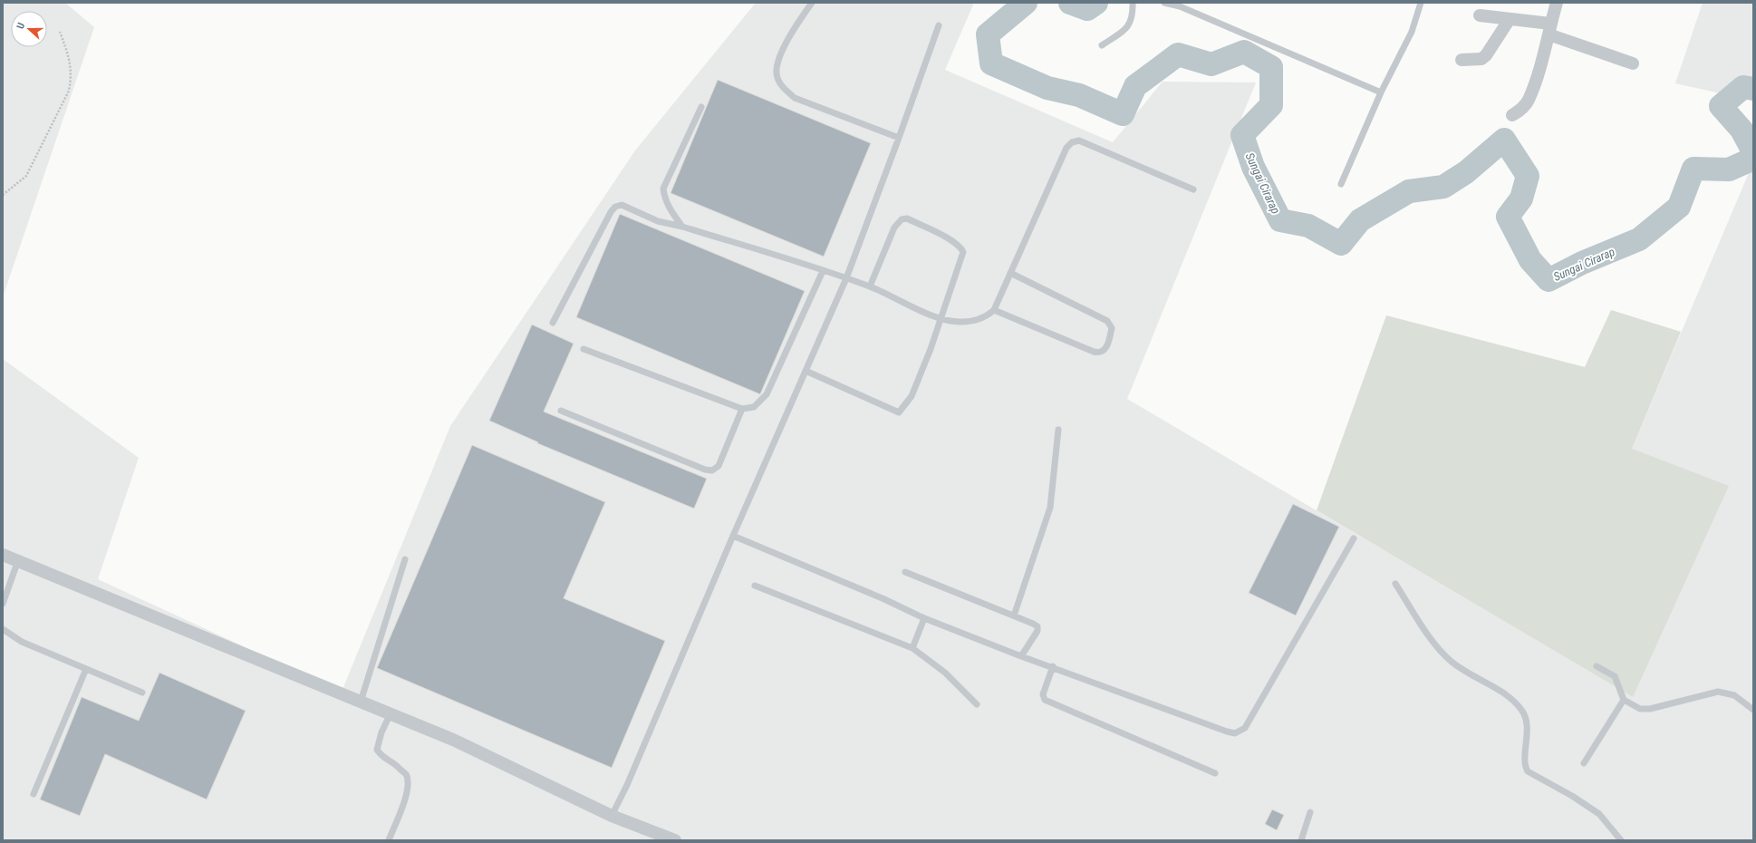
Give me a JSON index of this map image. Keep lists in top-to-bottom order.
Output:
{
  "water": ["Sungai Cirarap"],
  "north": "left"
}
